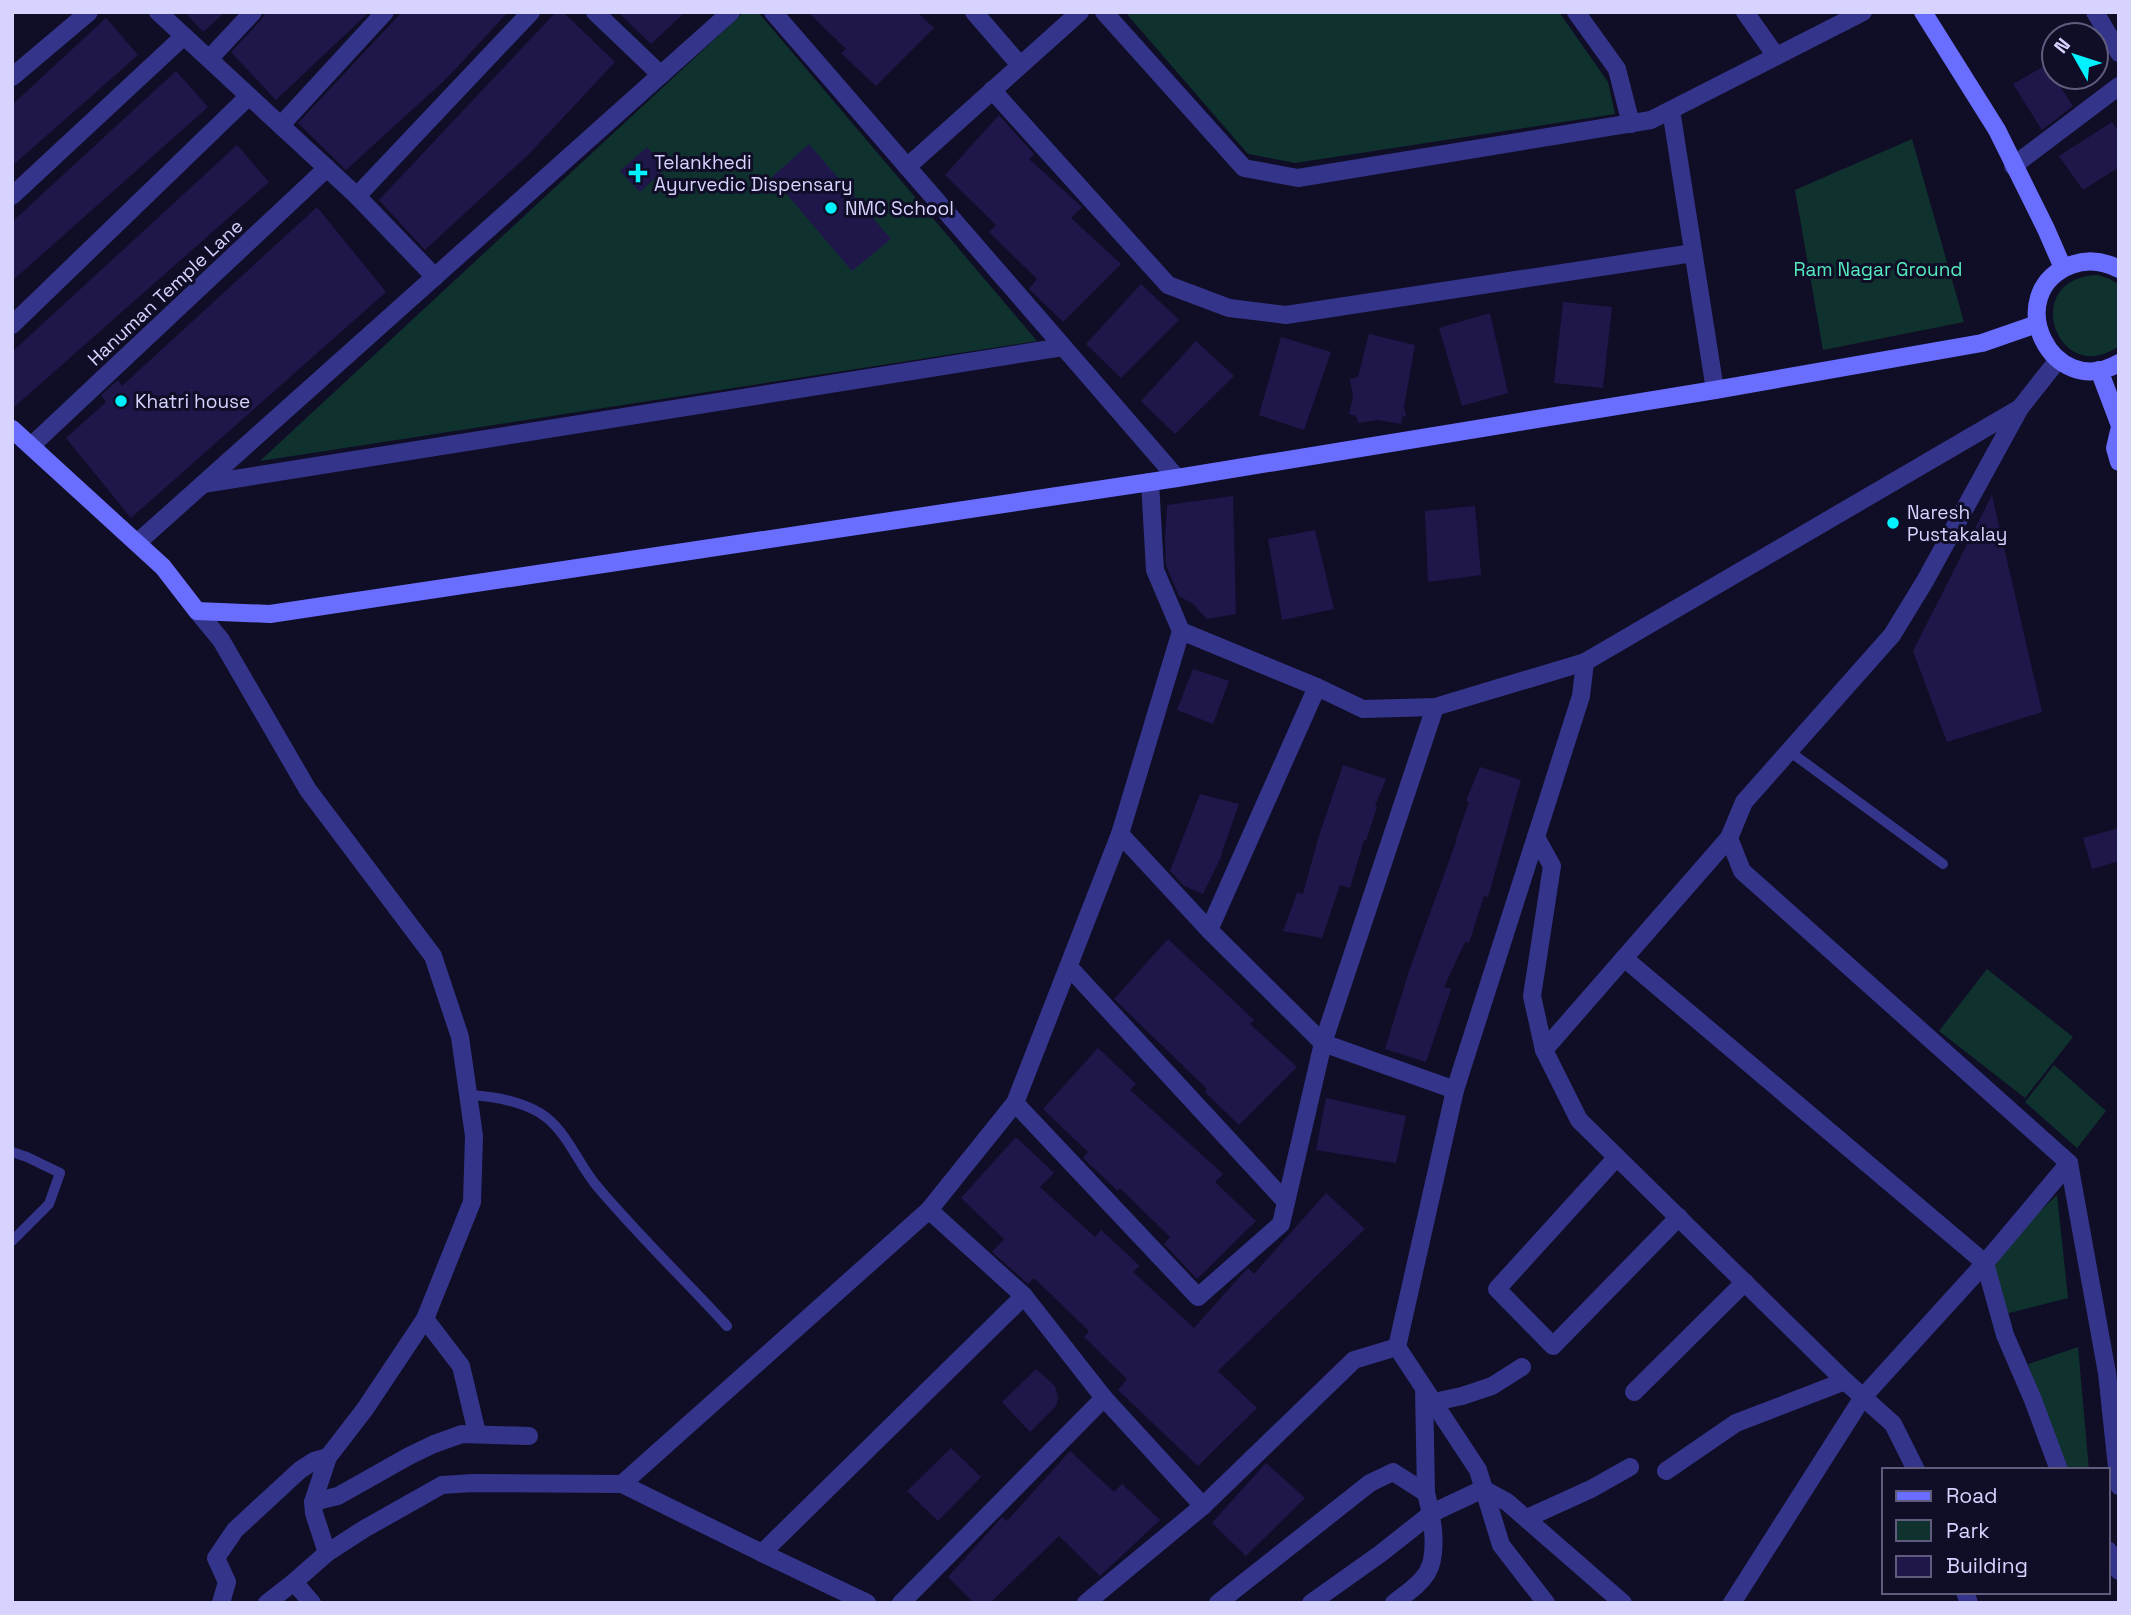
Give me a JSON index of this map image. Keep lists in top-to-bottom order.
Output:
{
  "streets": {
    "street": ["Hanuman Temple Lane"]
  },
  "parks": ["Ram Nagar Ground"],
  "places": {
    "health": ["Telankhedi Ayurvedic Dispensary"],
    "other": ["NMC School", "Khatri house", "Naresh Pustakalay"]
  },
  "legend": ["Road", "Park", "Building"],
  "north": "top left"
}
